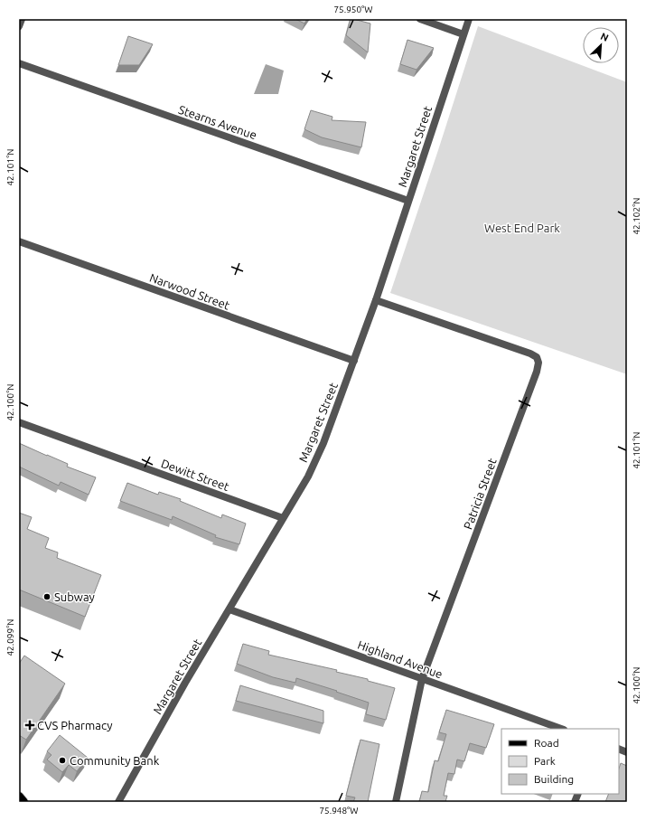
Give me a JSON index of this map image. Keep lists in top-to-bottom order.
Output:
{
  "streets": {
    "street": [
      "Stearns Avenue",
      "Margaret Street",
      "Narwood Street",
      "Dewitt Street",
      "Patricia Street",
      "Highland Avenue"
    ]
  },
  "crossings": [
    ["Stearns Avenue", "Margaret Street"],
    ["Margaret Street", "Narwood Street"],
    ["Margaret Street", "Dewitt Street"],
    ["Margaret Street", "Patricia Street"],
    ["Margaret Street", "Highland Avenue"],
    ["Patricia Street", "Highland Avenue"]
  ],
  "parks": ["West End Park"],
  "places": {
    "other": ["Subway", "Community Bank"],
    "health": ["CVS Pharmacy"]
  },
  "legend": ["Road", "Park", "Building"],
  "north": "top right",
  "coordinates": [
    "75.950°W",
    "42.101°N",
    "42.102°N",
    "42.100°N",
    "42.099°N",
    "75.948°W"
  ]
}
